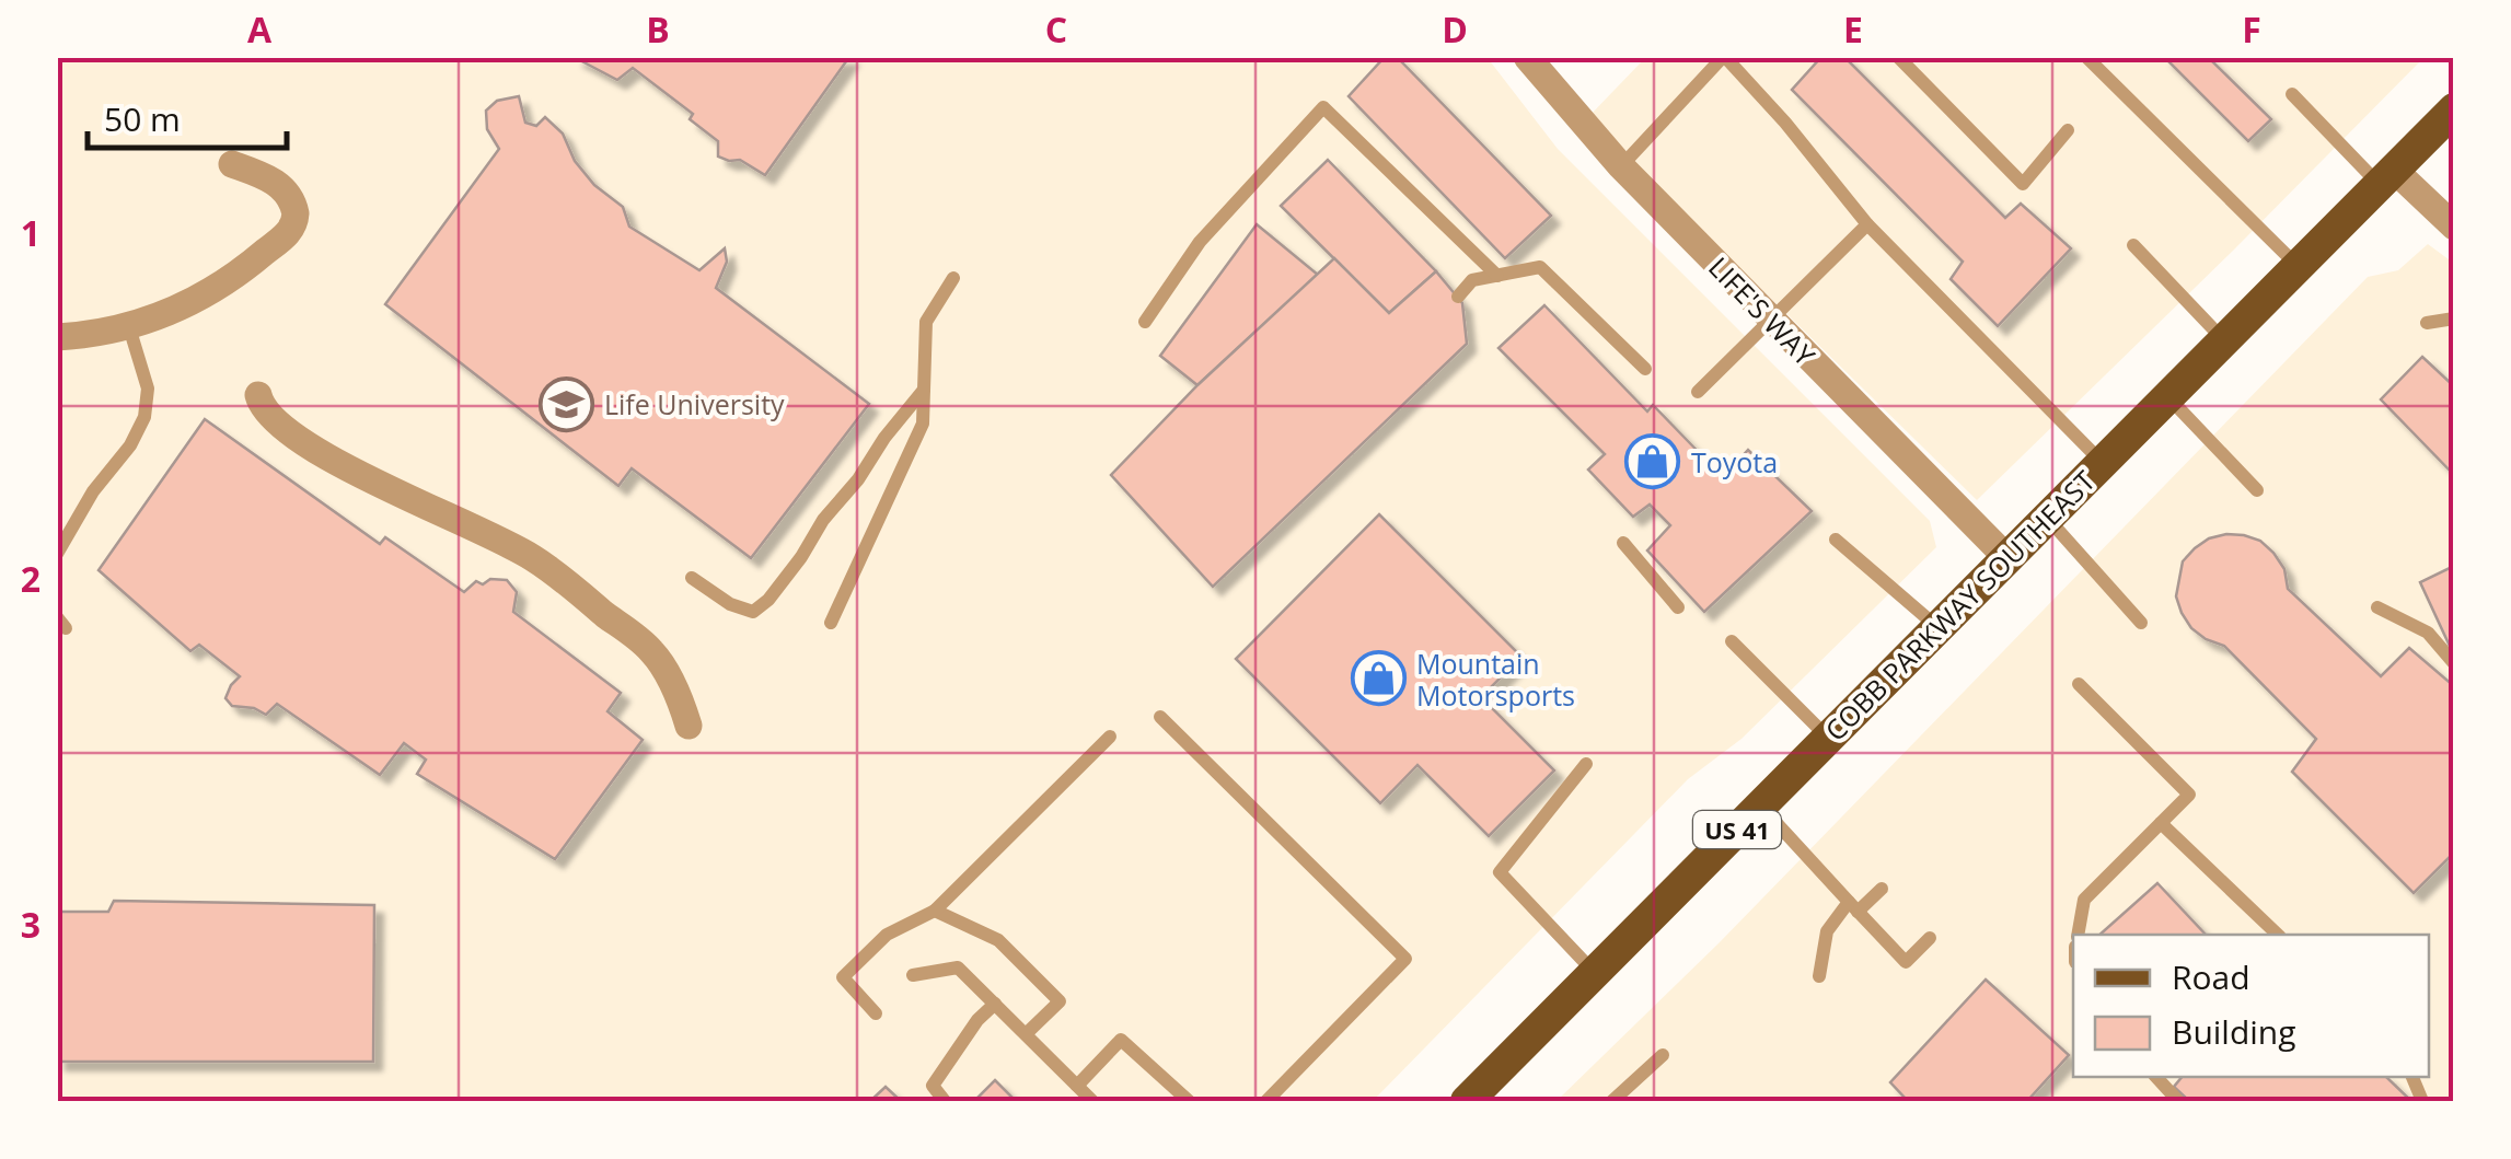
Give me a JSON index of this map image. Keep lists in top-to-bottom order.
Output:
{
  "streets": {
    "main road": ["COBB PARKWAY SOUTHEAST", "US 41"],
    "street": ["LIFE'S WAY"]
  },
  "crossings": [
    ["LIFE'S WAY", "COBB PARKWAY SOUTHEAST"]
  ],
  "places": {
    "school or university": ["Life University"],
    "shop": ["Toyota", "Mountain Motorsports"]
  },
  "legend": ["Road", "Building"],
  "scale_bar": "50 m",
  "grid": {
    "columns": [
      "A",
      "B",
      "C",
      "D",
      "E",
      "F"
    ],
    "rows": ["1", "2", "3"]
  }
}
